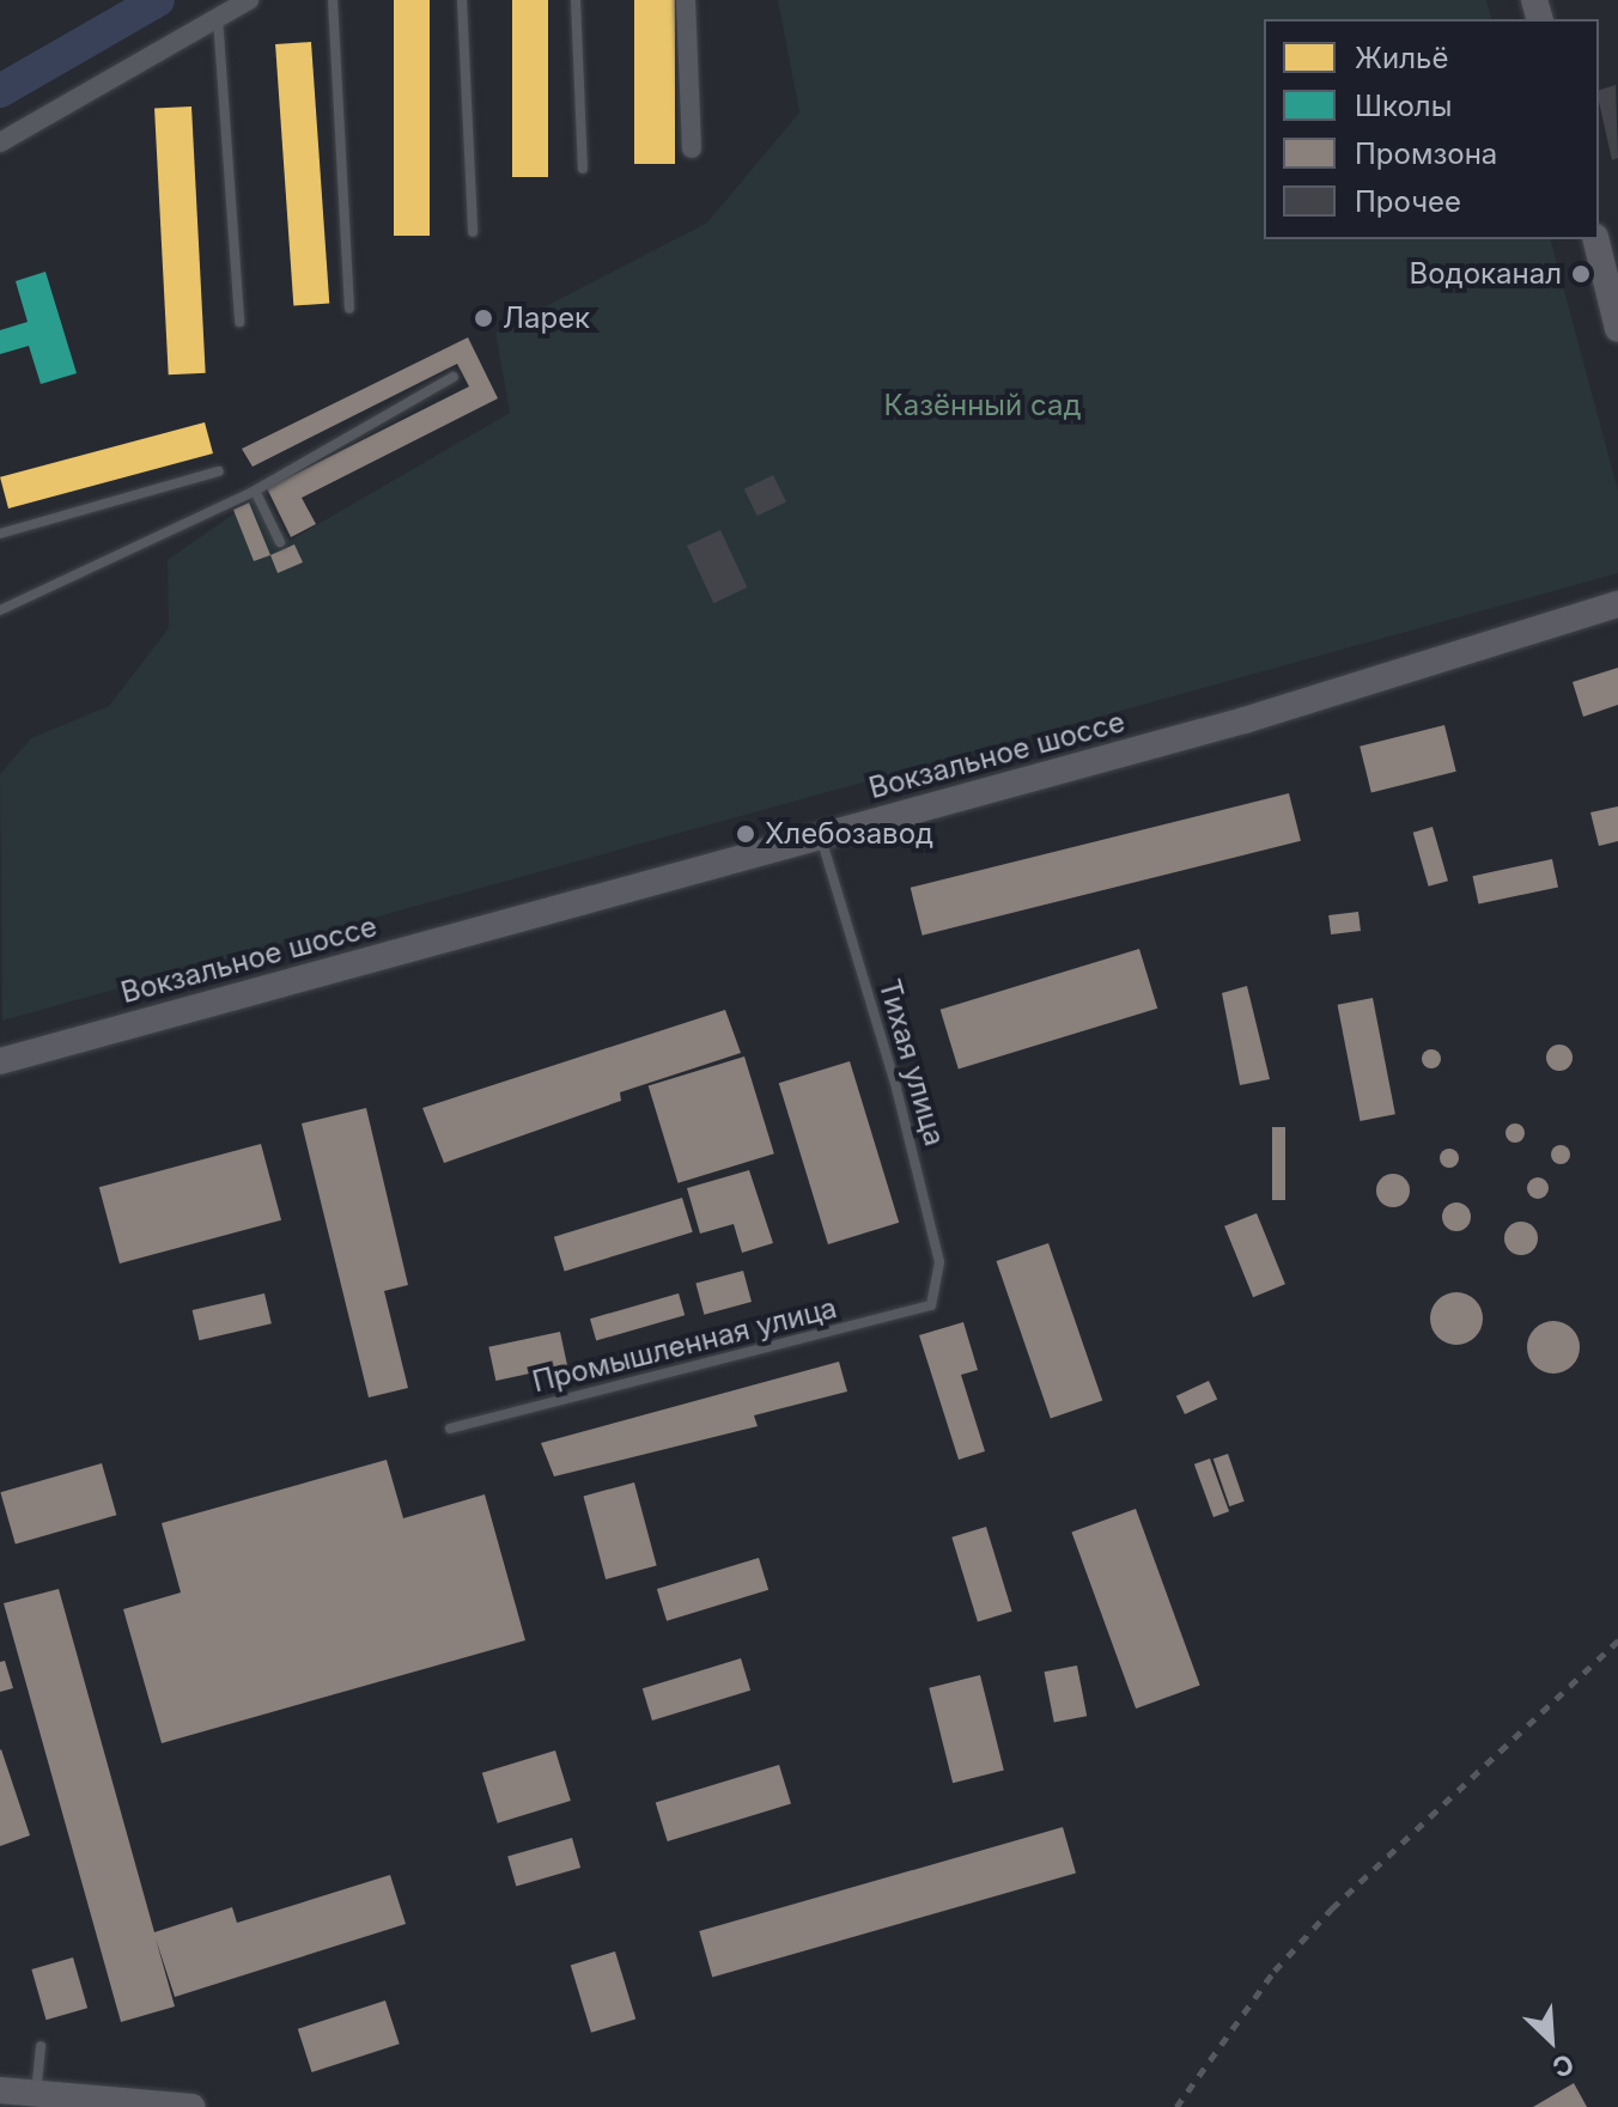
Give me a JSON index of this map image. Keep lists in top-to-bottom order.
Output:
{
  "streets": {
    "main road": ["Вокзальное шоссе"],
    "lane": ["Тихая улица", "Промышленная улица"]
  },
  "crossings": [
    ["Вокзальное шоссе", "Тихая улица"],
    ["Тихая улица", "Промышленная улица"]
  ],
  "parks": ["Казённый сад"],
  "places": ["Водоканал", "Ларек", "Хлебозавод"],
  "legend": [
    "Жильё",
    "Школы",
    "Промзона",
    "Прочее"
  ],
  "north": "bottom right"
}
